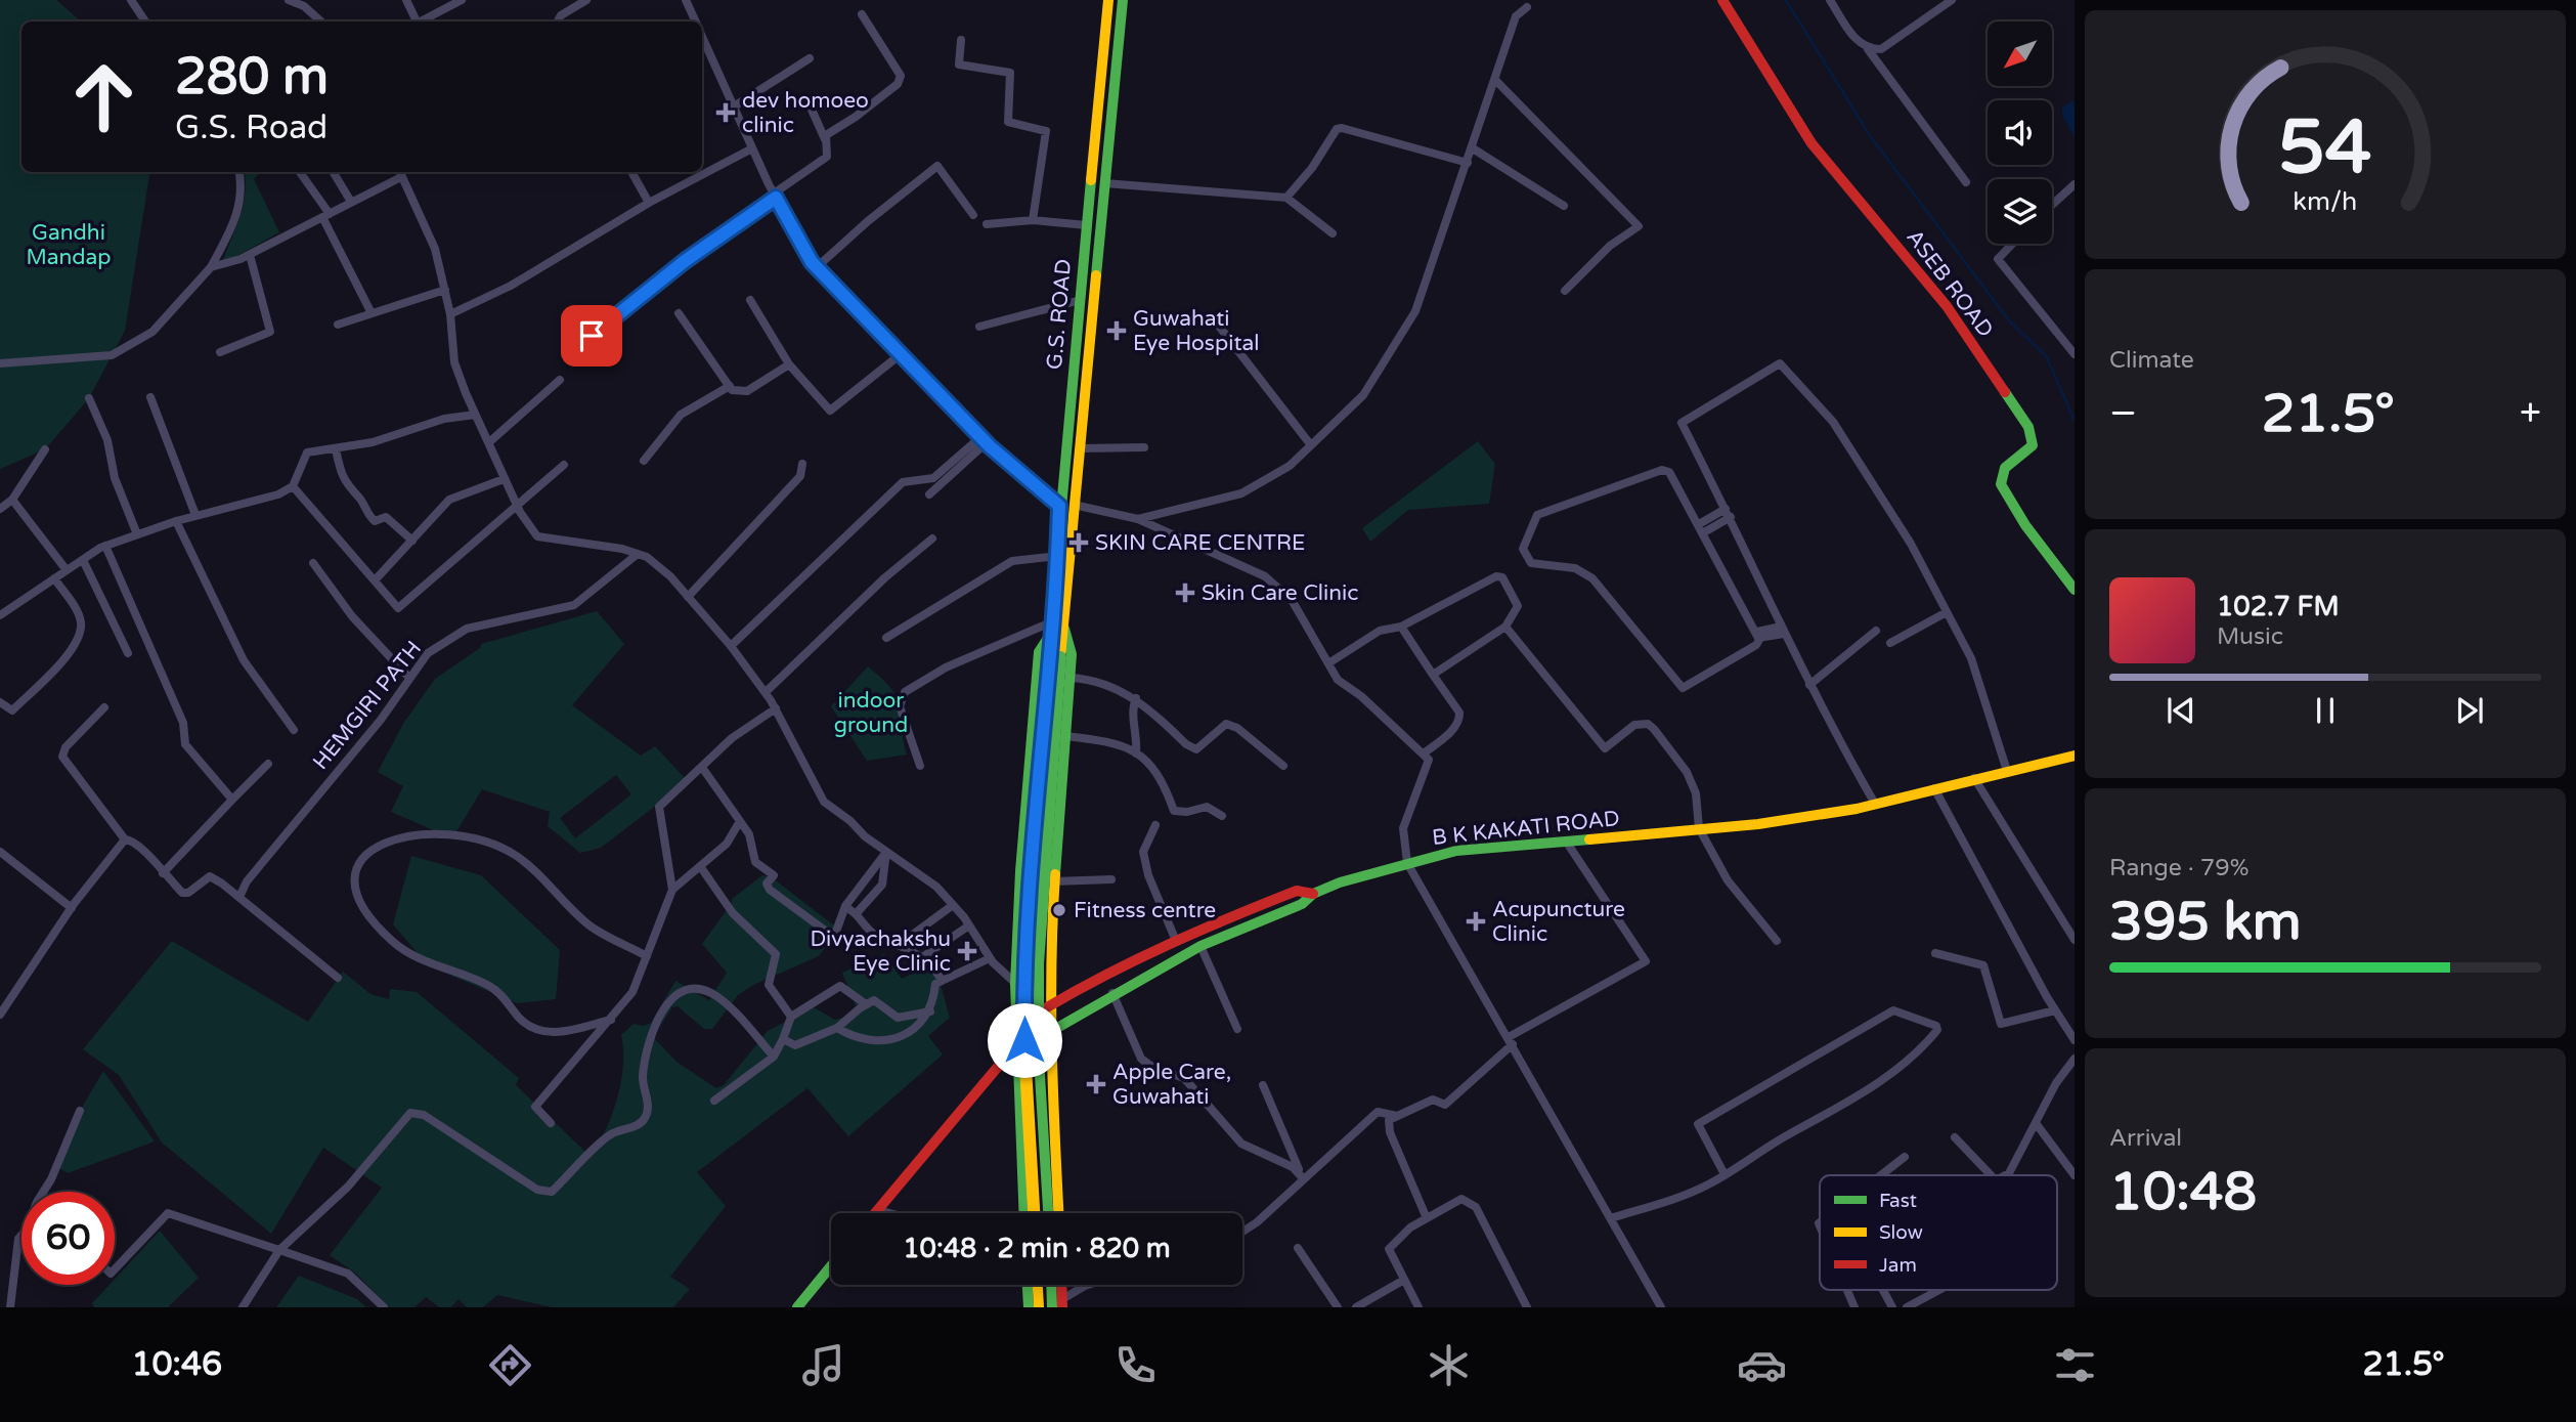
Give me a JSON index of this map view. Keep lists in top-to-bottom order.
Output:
{
  "streets": {
    "main road": ["ASEB ROAD", "G.S. ROAD", "B K KAKATI ROAD"],
    "street": ["HEMGIRI PATH"]
  },
  "parks": ["Gandhi Mandap", "indoor ground"],
  "places": {
    "health": [
      "dev homoeo clinic",
      "Guwahati Eye Hospital",
      "SKIN CARE CENTRE",
      "Skin Care Clinic",
      "Acupuncture Clinic",
      "Divyachakshu Eye Clinic",
      "Apple Care, Guwahati"
    ],
    "other": ["Fitness centre"]
  },
  "legend": ["Fast", "Slow", "Jam"],
  "north": "bottom left",
  "page": {
    "turn": ["280 m", "G.S. Road"],
    "tile": [
      "Climate",
      ["Range · 79%", "395 km"],
      ["Arrival", "10:48"]
    ],
    "heat": ["−", "21.5°", "+"],
    "song": ["102.7 FM", "Music"],
    "limit": "60",
    "trip": "10:48 · 2 min · 820 m",
    "tabs": ["10:46", "21.5°"],
    "gauge": ["54", "km/h"]
  }
}
